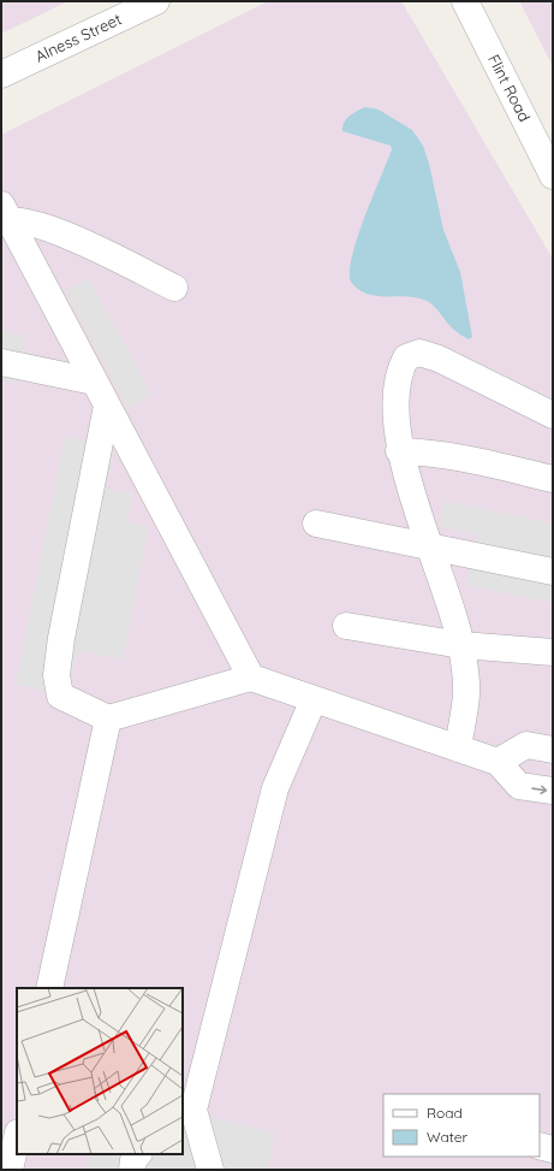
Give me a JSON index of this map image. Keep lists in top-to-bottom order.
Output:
{
  "streets": {
    "street": ["Alness Street", "Flint Road"]
  },
  "legend": ["Road", "Water"]
}
